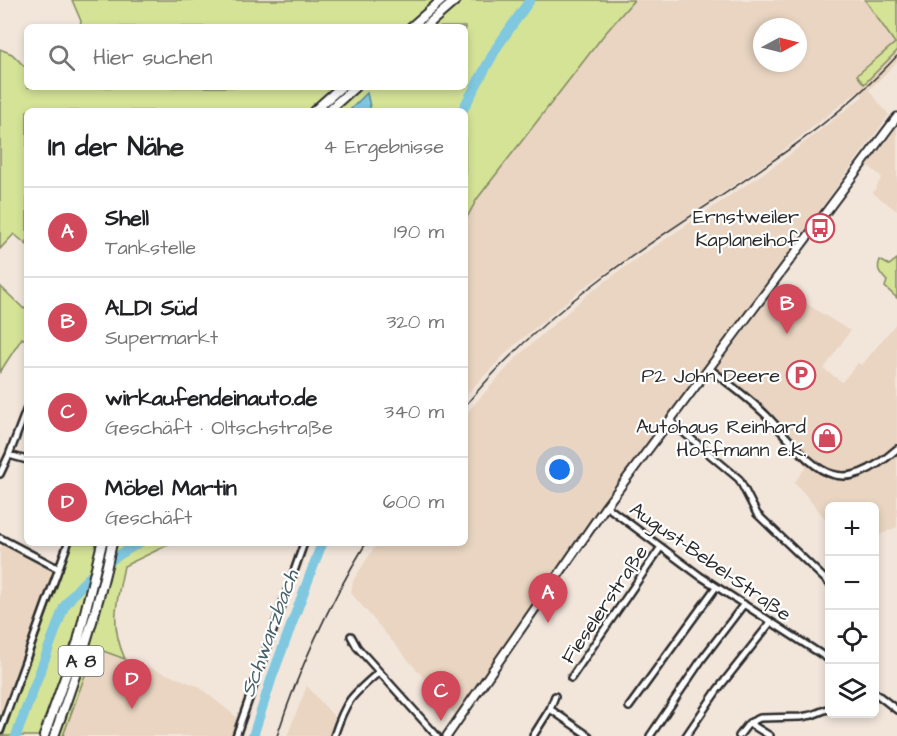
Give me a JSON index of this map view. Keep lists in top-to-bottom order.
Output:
{
  "streets": {
    "highway": ["A 8"],
    "street": ["August-Bebel-Straße", "Fieselerstraße"]
  },
  "crossings": [
    ["August-Bebel-Straße", "Fieselerstraße"]
  ],
  "water": ["Schwarzbach"],
  "places": {
    "bus stop": ["Ernstweiler Kaplaneihof"],
    "parking": ["P2 John Deere"],
    "shop": ["Autohaus Reinhard Hoffmann e.K."]
  },
  "north": "right",
  "page": {
    "search": "Hier suchen",
    "heading": ["In der Nähe", "4 Ergebnisse"],
    "list": [
      {
        "mark": "A",
        "name": "Shell",
        "note": "Tankstelle",
        "value": "190 m"
      },
      {
        "mark": "B",
        "name": "ALDI Süd",
        "note": "Supermarkt",
        "value": "320 m"
      },
      {
        "mark": "C",
        "name": "wirkaufendeinauto.de",
        "note": "Geschäft · Oltschstraße",
        "value": "340 m"
      },
      {
        "mark": "D",
        "name": "Möbel Martin",
        "note": "Geschäft",
        "value": "600 m"
      }
    ],
    "pins": [
      "B",
      "A",
      "D",
      "C"
    ],
    "map_buttons": ["+", "−"]
  }
}
